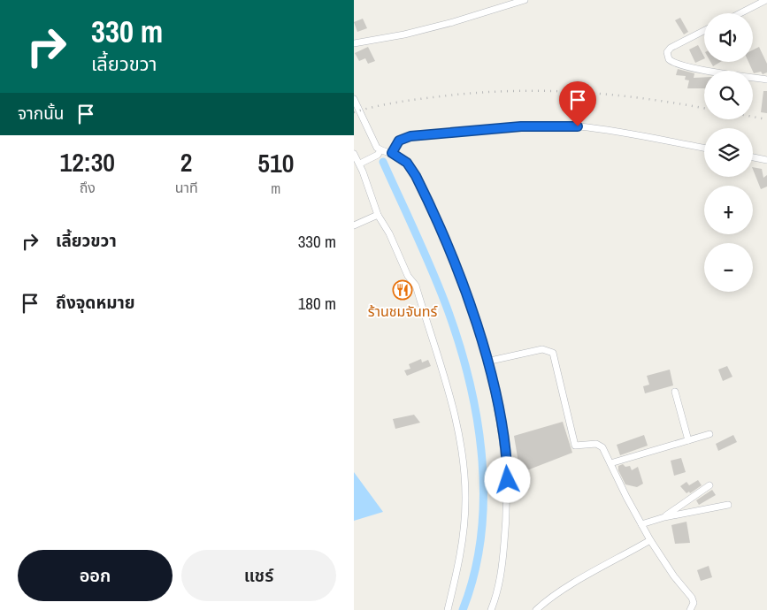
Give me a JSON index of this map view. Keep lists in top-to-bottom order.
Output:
{
  "places": {
    "restaurant": ["ร้านชมจันทร์"]
  },
  "page": {
    "turn": ["330 m", "เลี้ยวขวา"],
    "map_buttons": ["+", "−"],
    "then": "จากนั้น",
    "eta": [
      "12:30",
      "ถึง",
      "2",
      "นาที",
      "510",
      "m"
    ],
    "list": [
      {
        "name": "เลี้ยวขวา",
        "value": "330 m"
      },
      {
        "name": "ถึงจุดหมาย",
        "value": "180 m"
      }
    ],
    "buttons": ["ออก", "แชร์"]
  }
}
